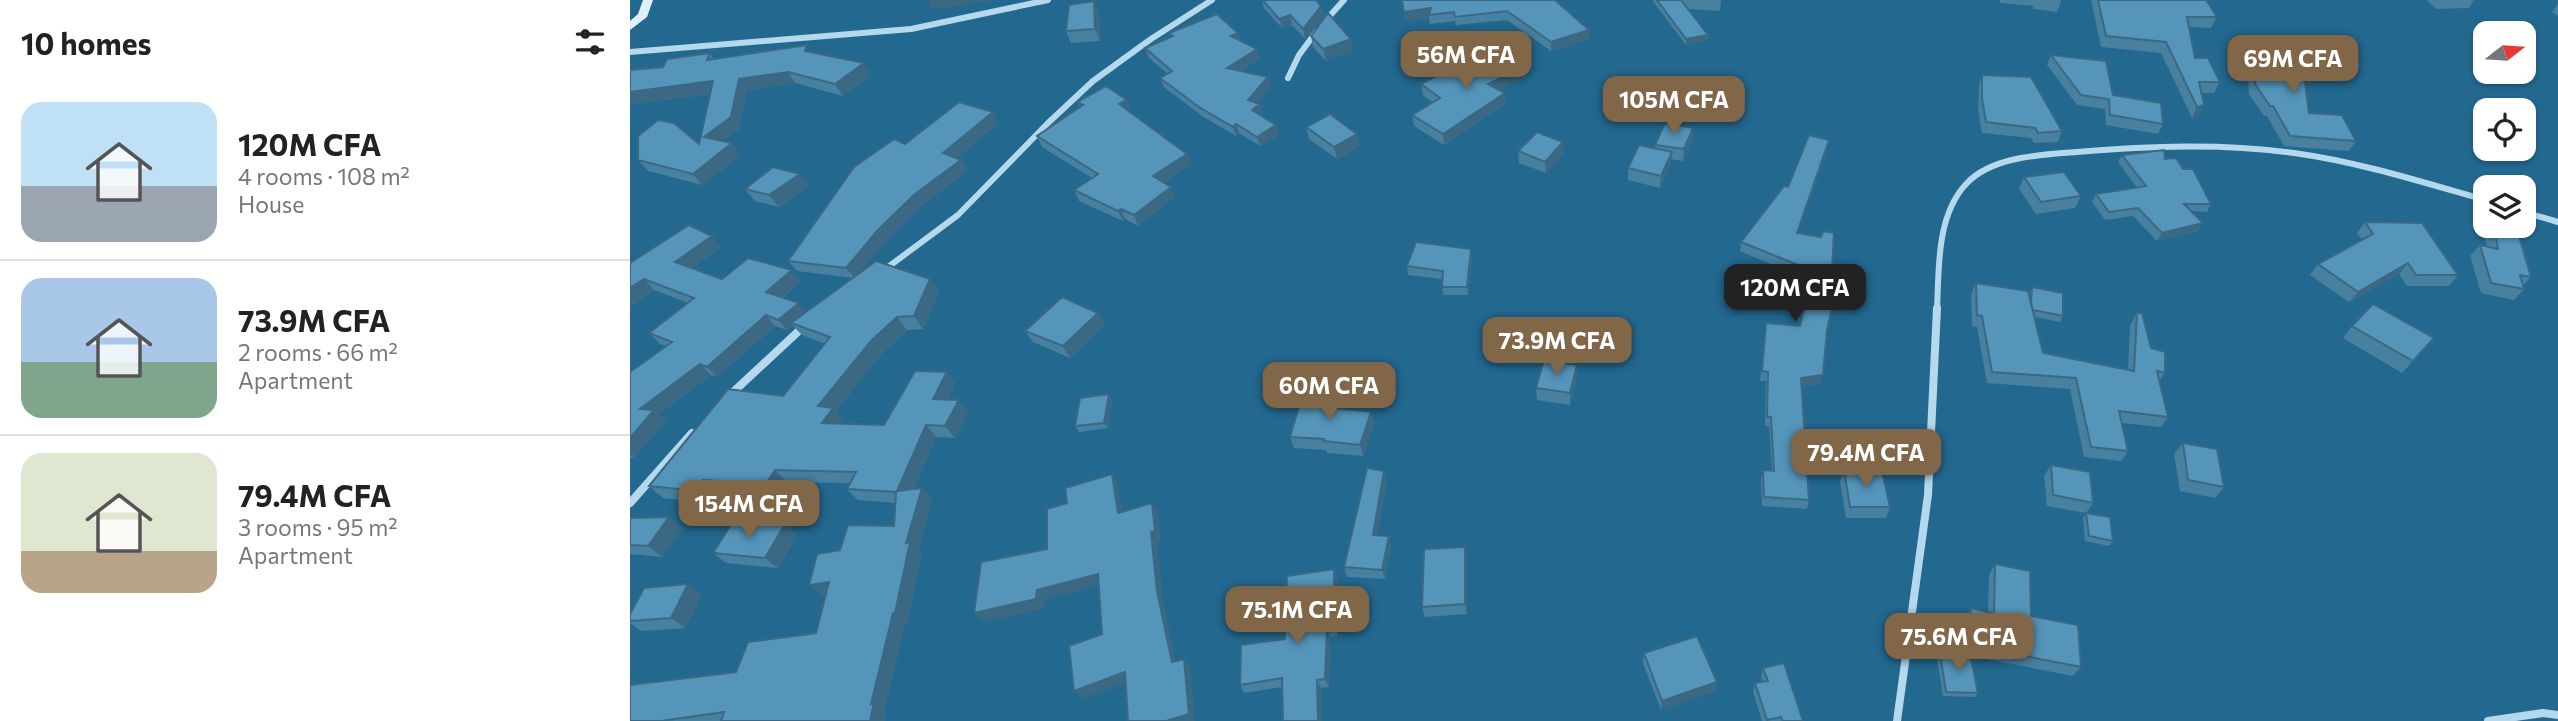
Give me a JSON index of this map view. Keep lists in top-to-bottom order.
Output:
{
  "north": "right",
  "page": {
    "heading": "10 homes",
    "price": [
      "56M CFA",
      "69M CFA",
      "105M CFA",
      "120M CFA",
      "73.9M CFA",
      "60M CFA",
      "79.4M CFA",
      "154M CFA",
      "75.1M CFA",
      "75.6M CFA"
    ],
    "list": [
      {
        "name": "120M CFA",
        "note": "4 rooms · 108 m² · House"
      },
      {
        "name": "73.9M CFA",
        "note": "2 rooms · 66 m² · Apartment"
      },
      {
        "name": "79.4M CFA",
        "note": "3 rooms · 95 m² · Apartment"
      }
    ]
  }
}
